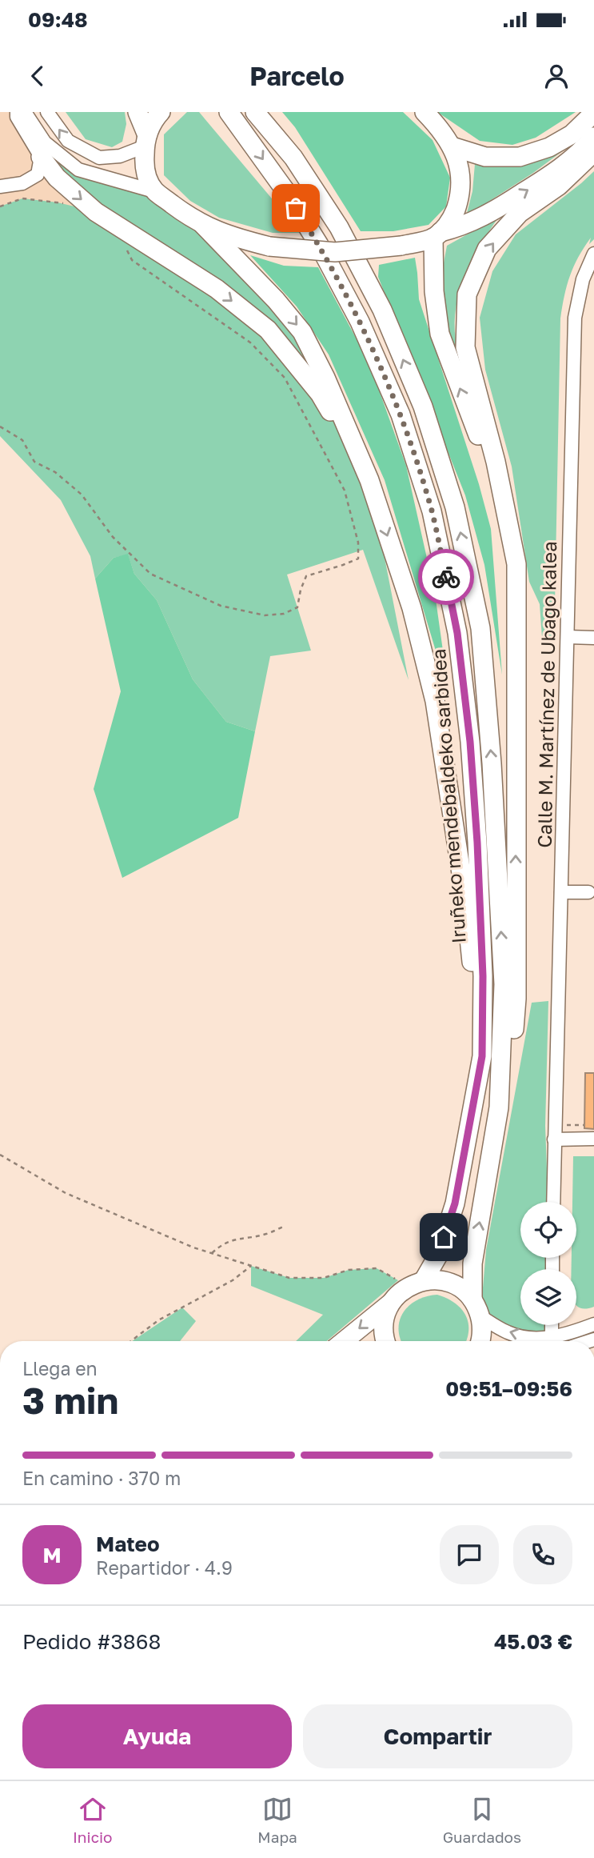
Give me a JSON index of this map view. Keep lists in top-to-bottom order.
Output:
{
  "streets": {
    "highway": ["Iruñeko mendebaldeko sarbidea"],
    "street": ["Calle M. Martínez de Ubago kalea"]
  },
  "page": {
    "status": "09:48",
    "header": "Parcelo",
    "heading": ["3 min", "Llega en", "09:51–09:56"],
    "panel": [
      "Mateo",
      "Repartidor · 4.9",
      "Pedido #3868",
      "45.03 €"
    ],
    "bar": "En camino · 370 m",
    "round": "M",
    "buttons": ["Ayuda", "Compartir"],
    "tabs": ["Inicio", "Mapa", "Guardados"]
  }
}
